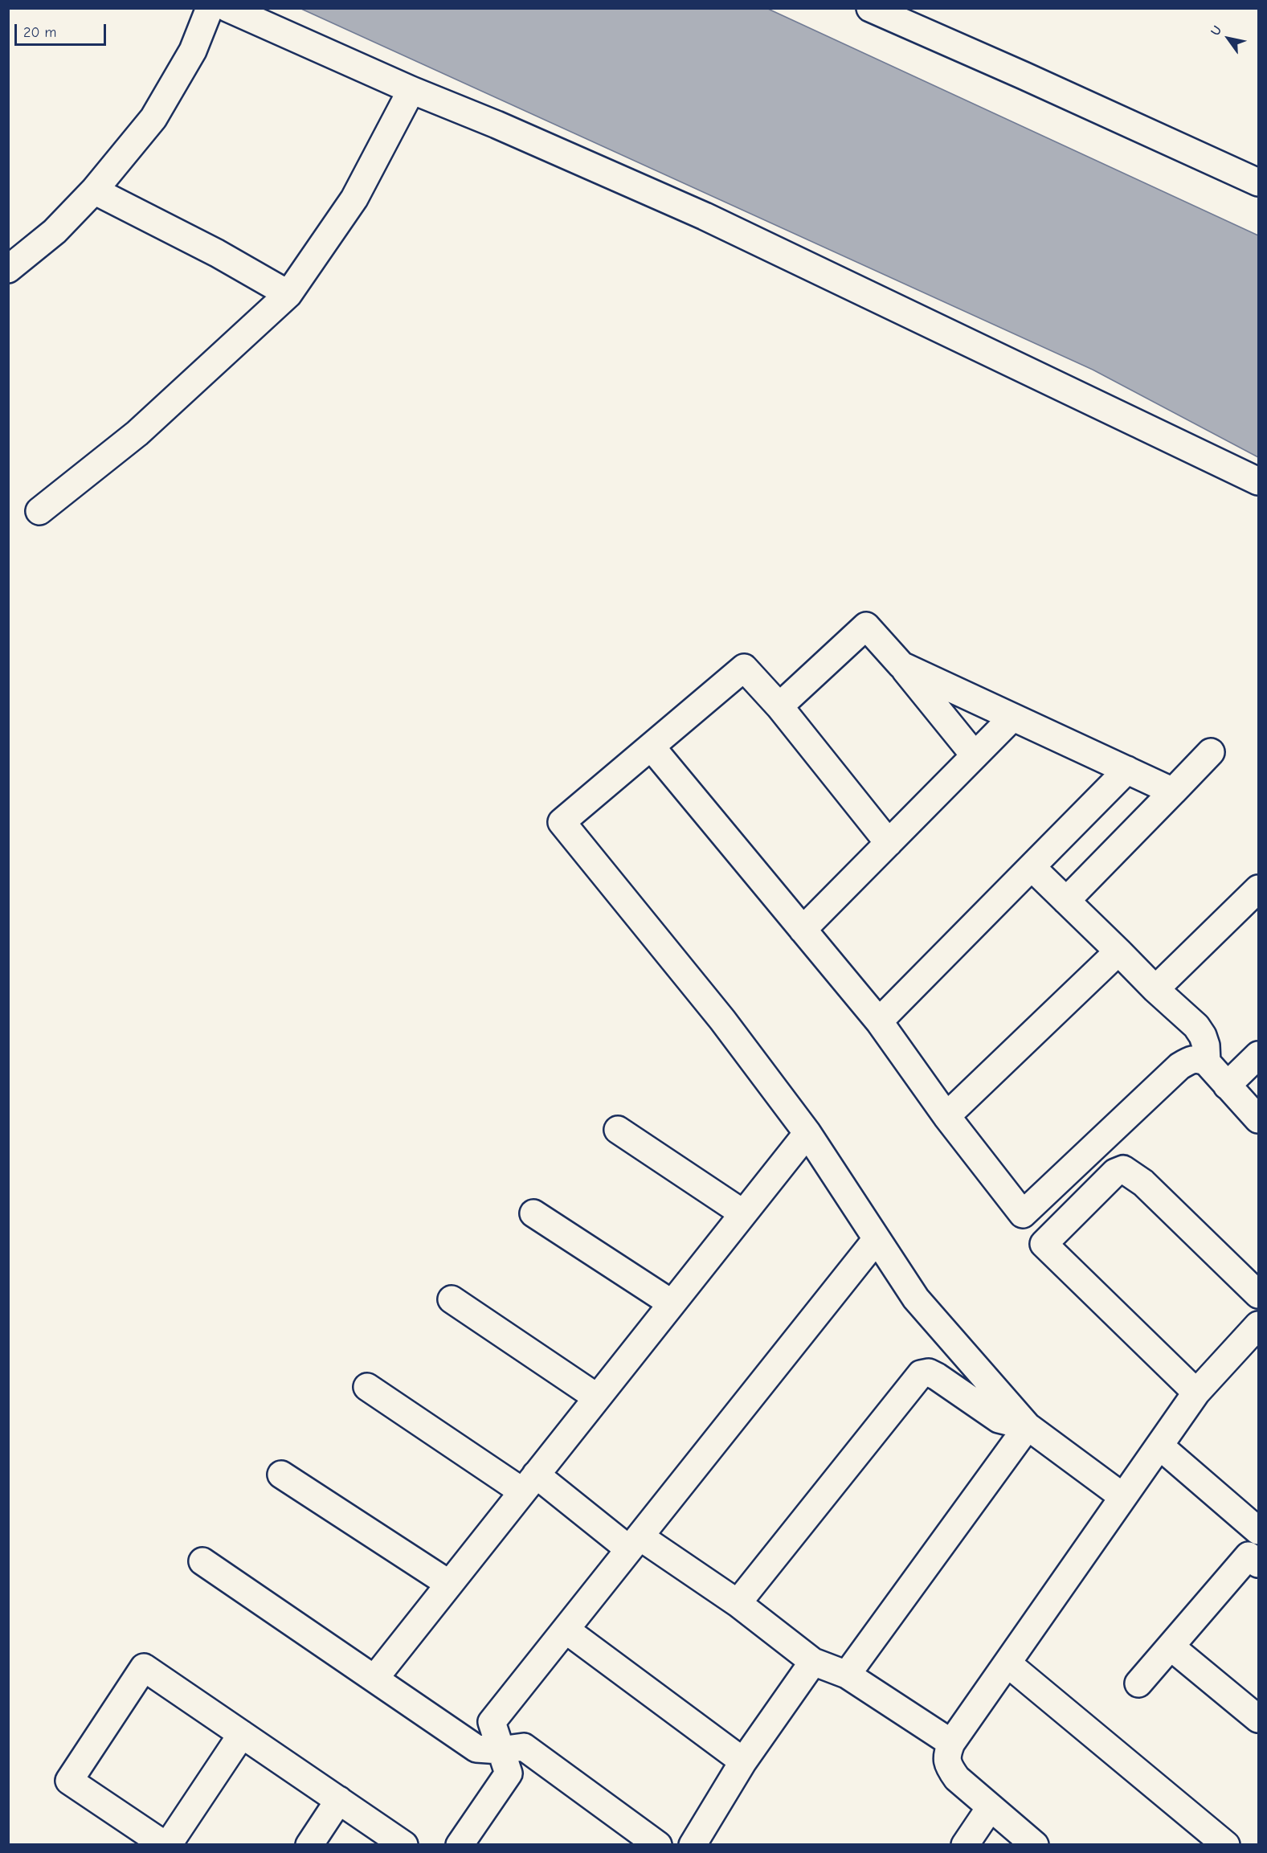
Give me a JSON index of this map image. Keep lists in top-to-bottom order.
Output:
{
  "scale_bar": "20 m",
  "north": "top left"
}
